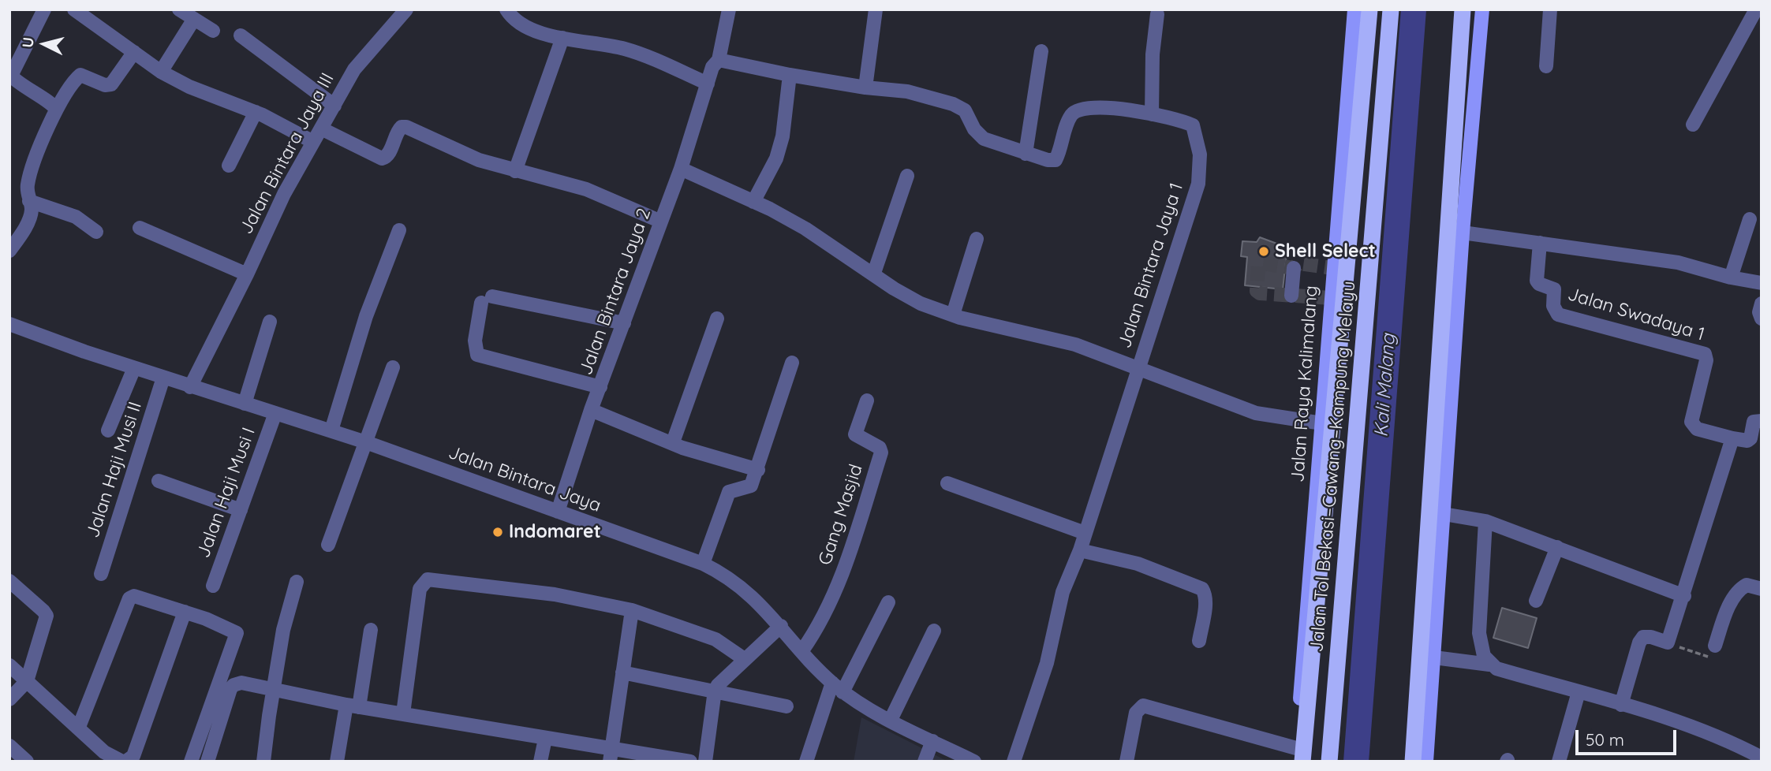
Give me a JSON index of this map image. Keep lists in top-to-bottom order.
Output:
{
  "streets": {
    "highway": ["Jalan Tol Bekasi–Cawang–Kampung Melayu"],
    "main road": ["Jalan Raya Kalimalang"],
    "street": [
      "Jalan Bintara Jaya III",
      "Jalan Bintara Jaya 1",
      "Jalan Bintara Jaya 2",
      "Jalan Swadaya 1",
      "Jalan Haji Musi II",
      "Jalan Bintara Jaya",
      "Jalan Haji Musi I",
      "Gang Masjid"
    ]
  },
  "crossings": [
    ["Jalan Bintara Jaya III", "Jalan Bintara Jaya"],
    ["Jalan Bintara Jaya 2", "Jalan Bintara Jaya"],
    ["Jalan Haji Musi II", "Jalan Bintara Jaya"],
    ["Jalan Bintara Jaya", "Jalan Haji Musi I"],
    ["Jalan Bintara Jaya", "Gang Masjid"]
  ],
  "water": ["Kali Malang"],
  "places": ["Shell Select", "Indomaret"],
  "scale_bar": "50 m",
  "north": "left"
}
